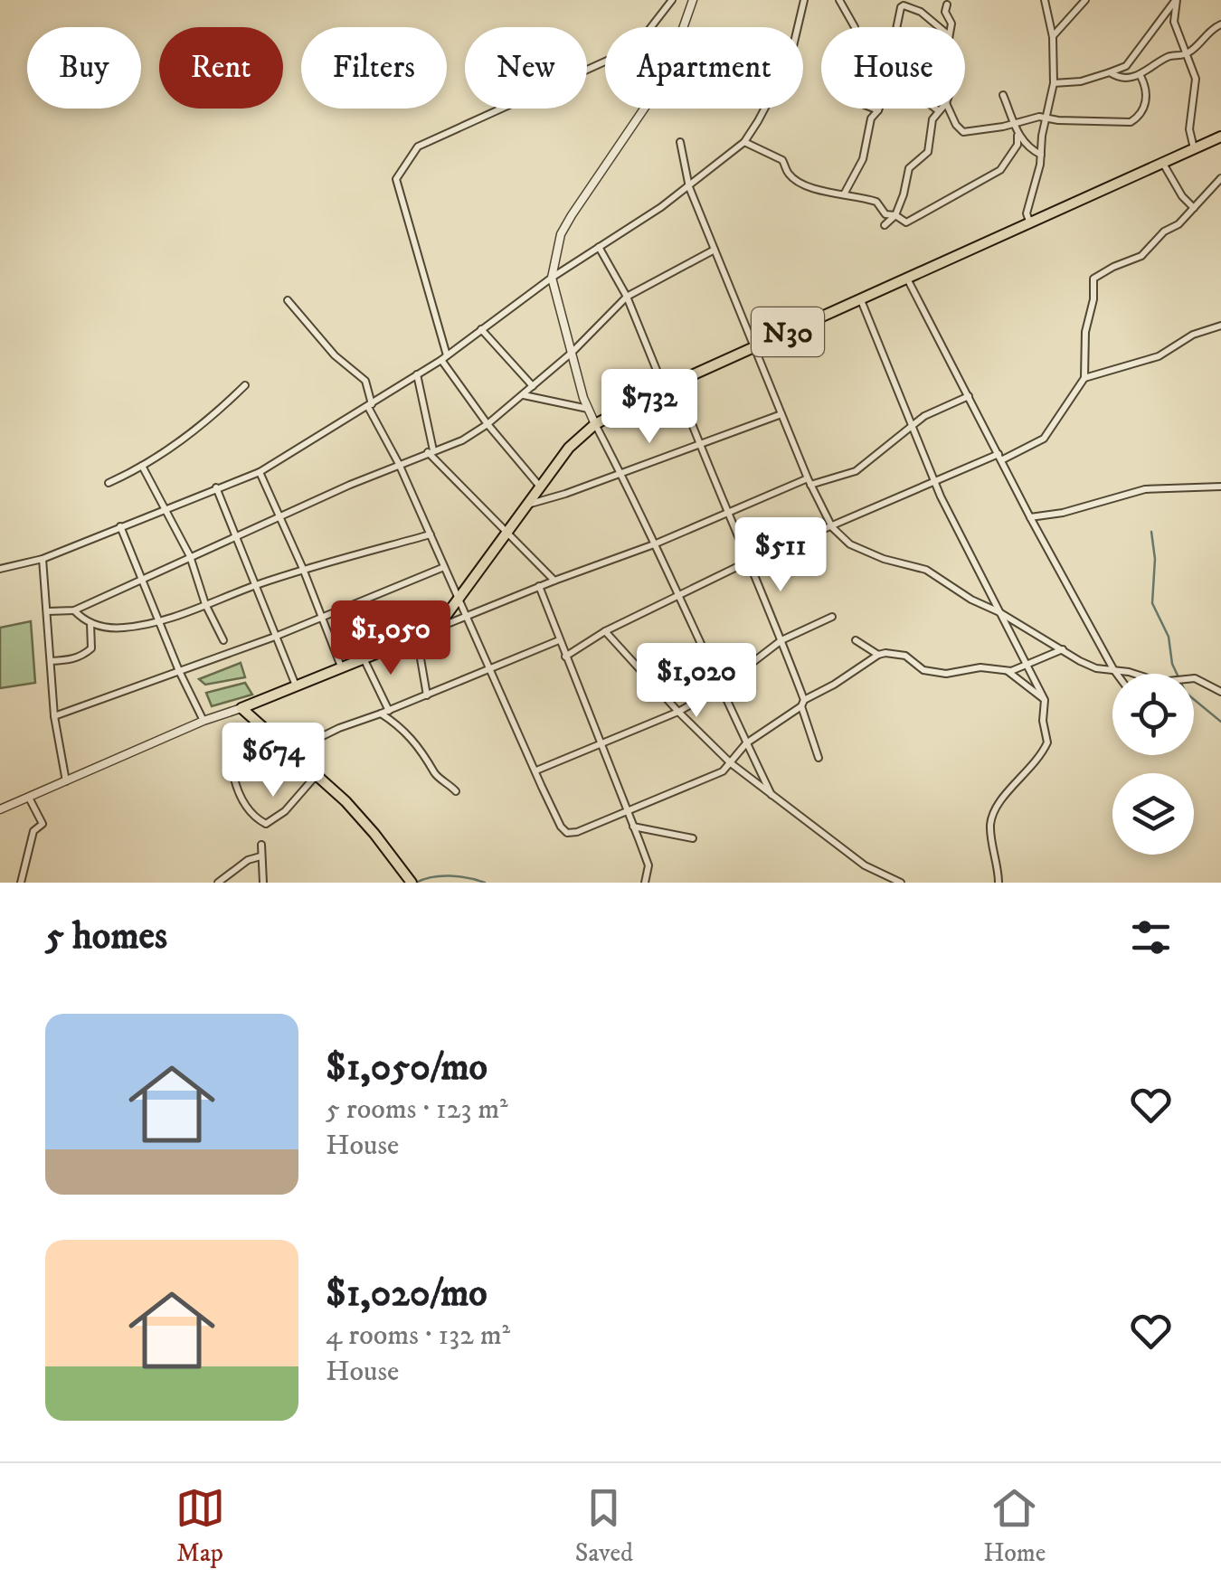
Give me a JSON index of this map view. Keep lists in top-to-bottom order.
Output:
{
  "streets": {
    "main road": ["N30"]
  },
  "page": {
    "chip": [
      "Buy",
      "Rent",
      "Filters",
      "New",
      "Apartment",
      "House"
    ],
    "price": [
      "$732",
      "$511",
      "$1,050",
      "$1,020",
      "$674"
    ],
    "heading": "5 homes",
    "list": [
      {
        "name": "$1,050/mo",
        "note": "5 rooms · 123 m² · House"
      },
      {
        "name": "$1,020/mo",
        "note": "4 rooms · 132 m² · House"
      }
    ],
    "tabs": ["Map", "Saved", "Home"]
  }
}
